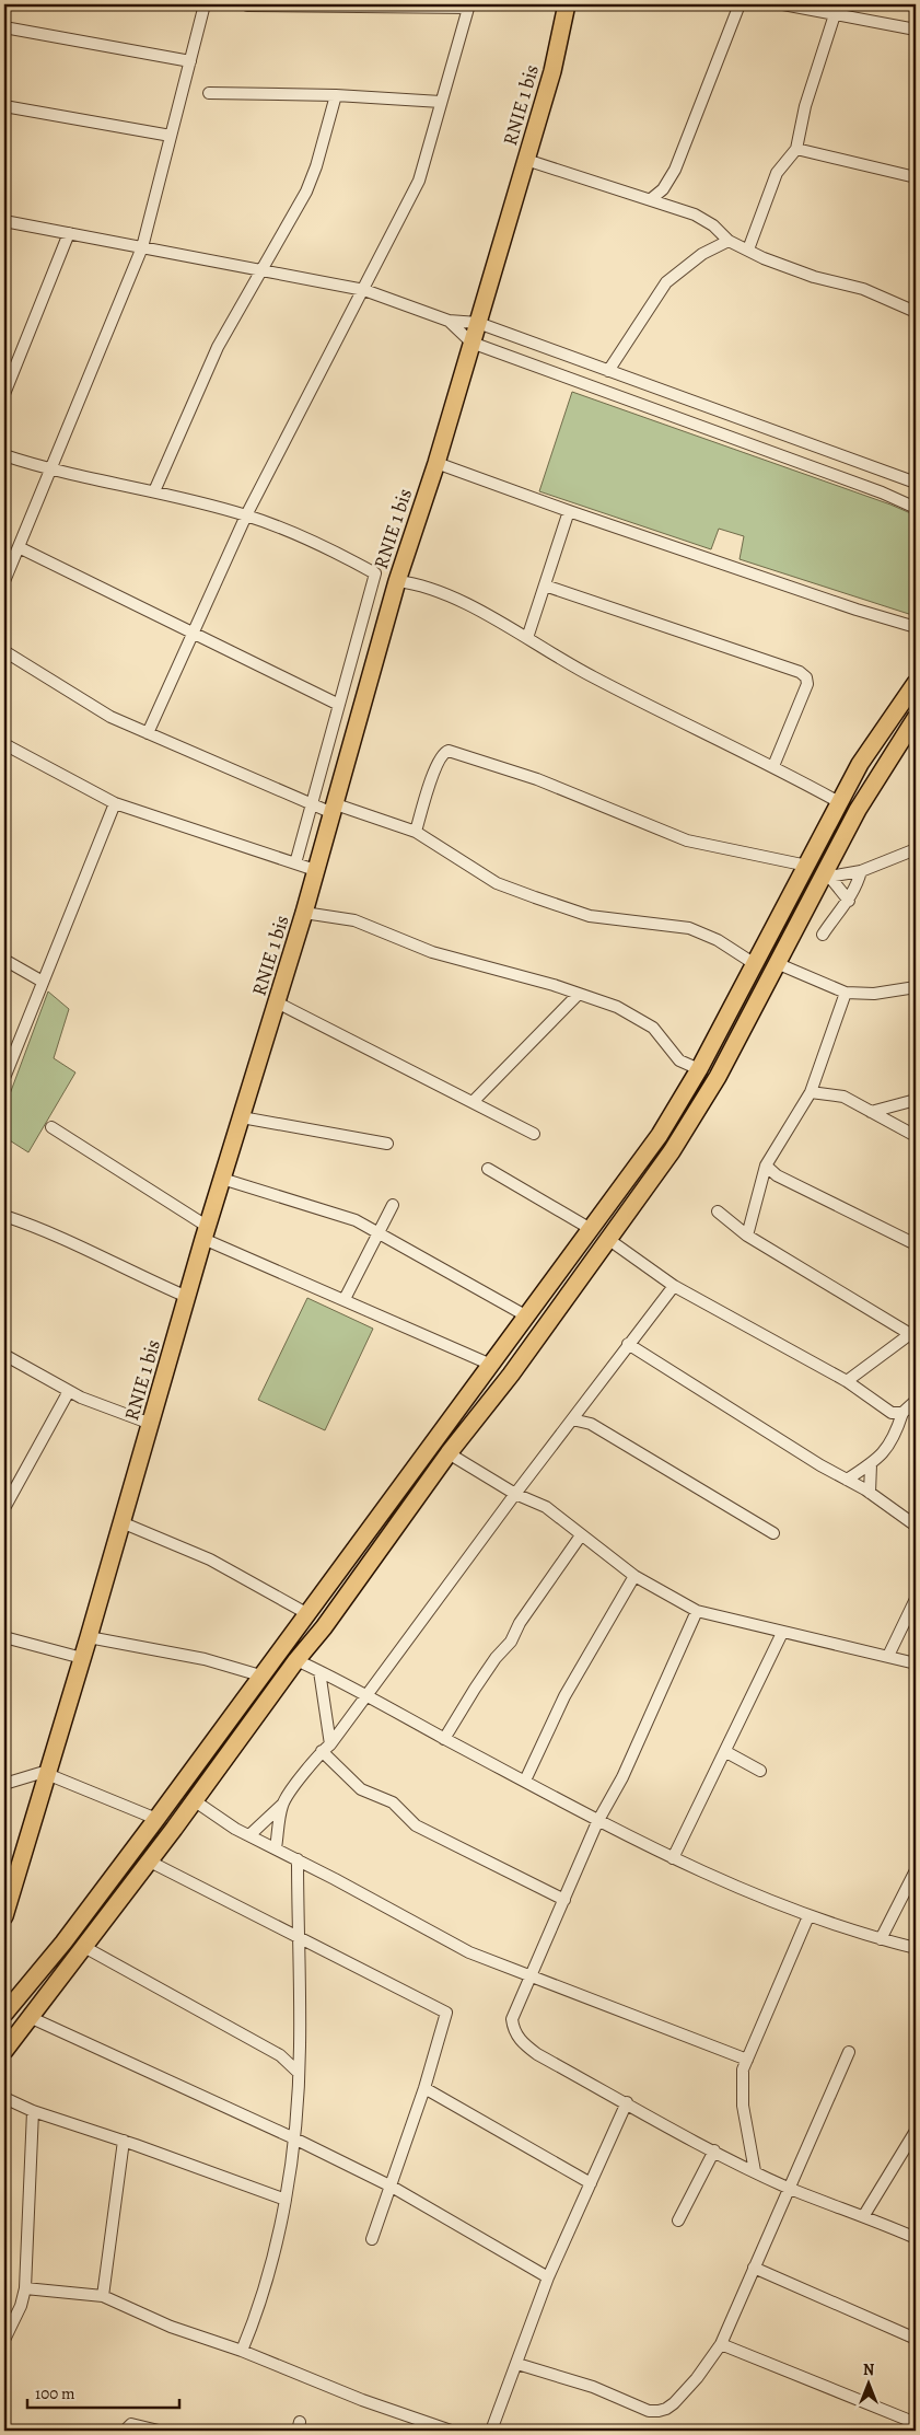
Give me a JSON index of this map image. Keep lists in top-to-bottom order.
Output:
{
  "streets": {
    "main road": ["RNIE 1 bis"]
  },
  "scale_bar": "100 m",
  "north": "top"
}
